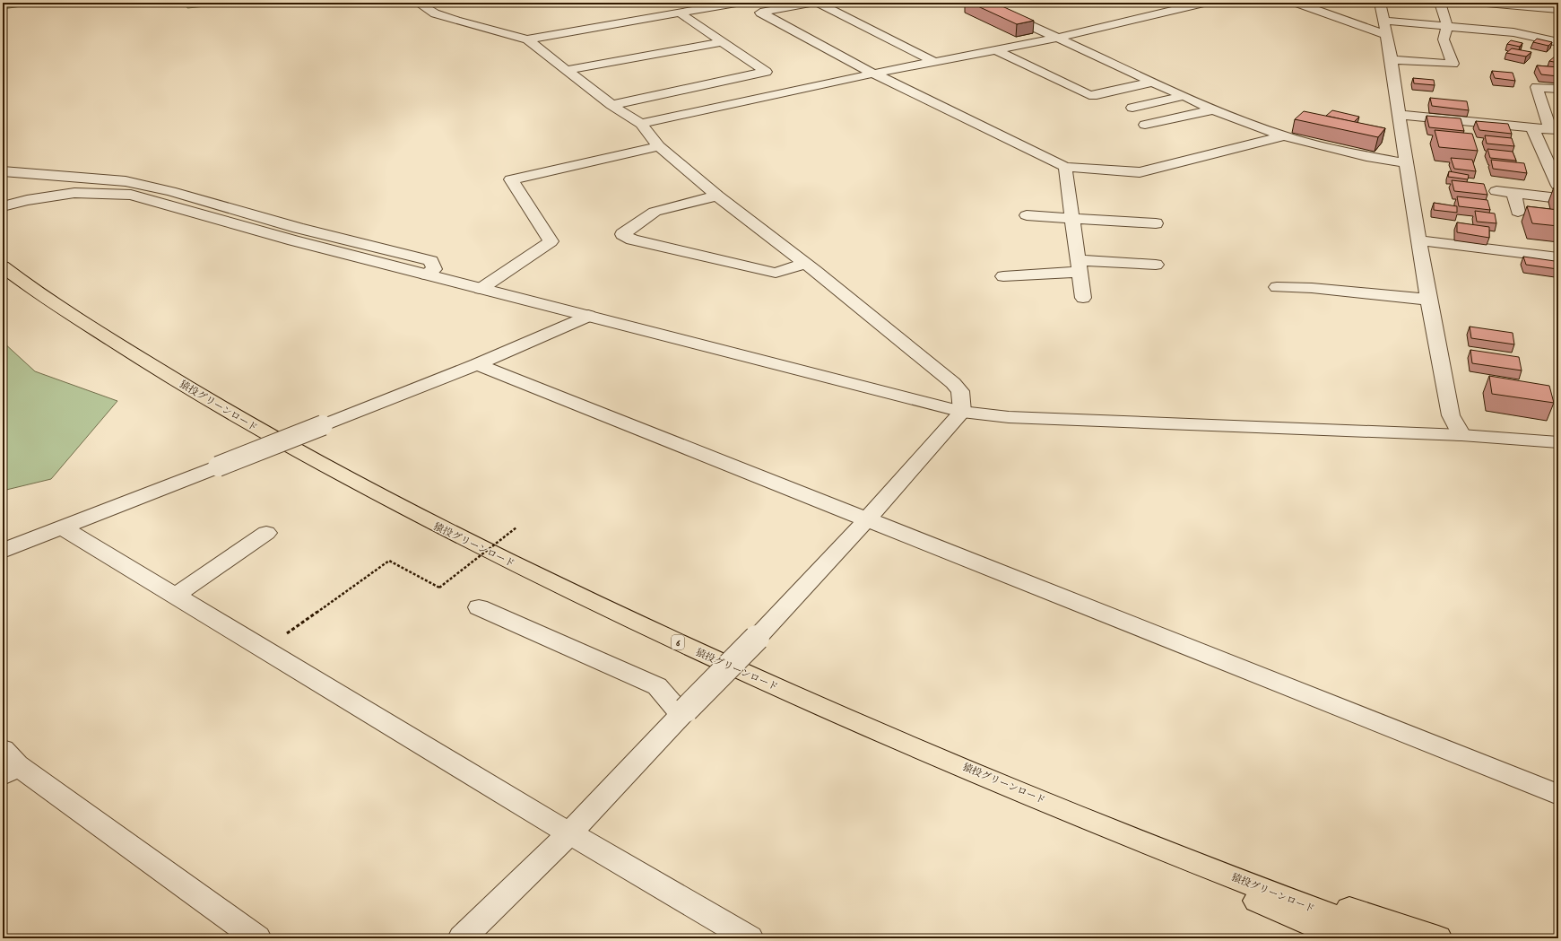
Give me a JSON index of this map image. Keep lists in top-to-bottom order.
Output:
{
  "streets": {
    "main road": ["猿投グリーンロード", "6"]
  }
}
